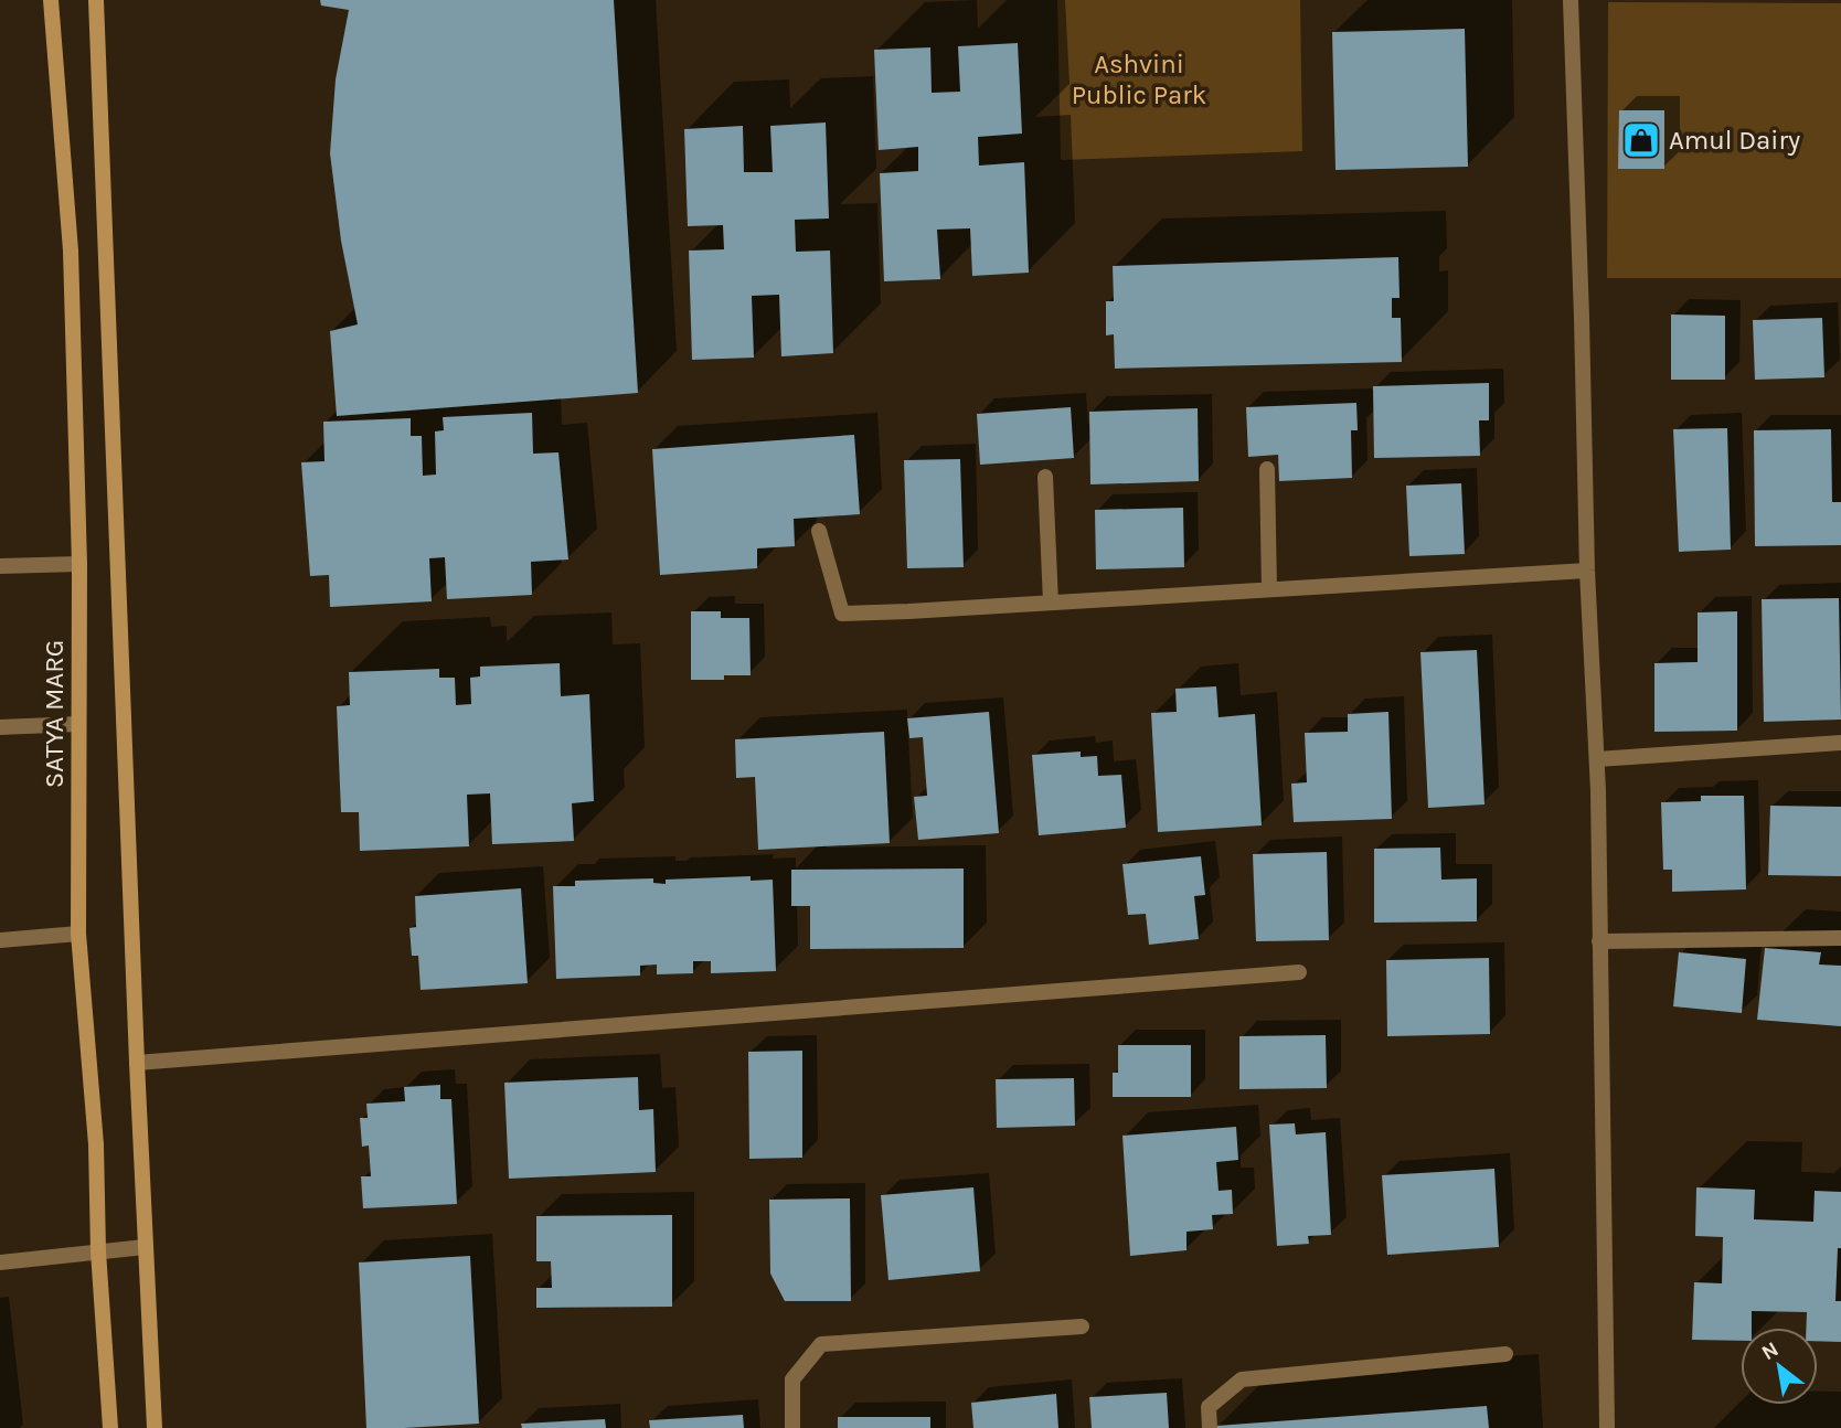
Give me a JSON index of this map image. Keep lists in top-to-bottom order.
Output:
{
  "streets": {
    "main road": ["SATYA MARG"]
  },
  "parks": ["Ashvini Public Park"],
  "places": {
    "shop": ["Amul Dairy"]
  },
  "north": "top left"
}
